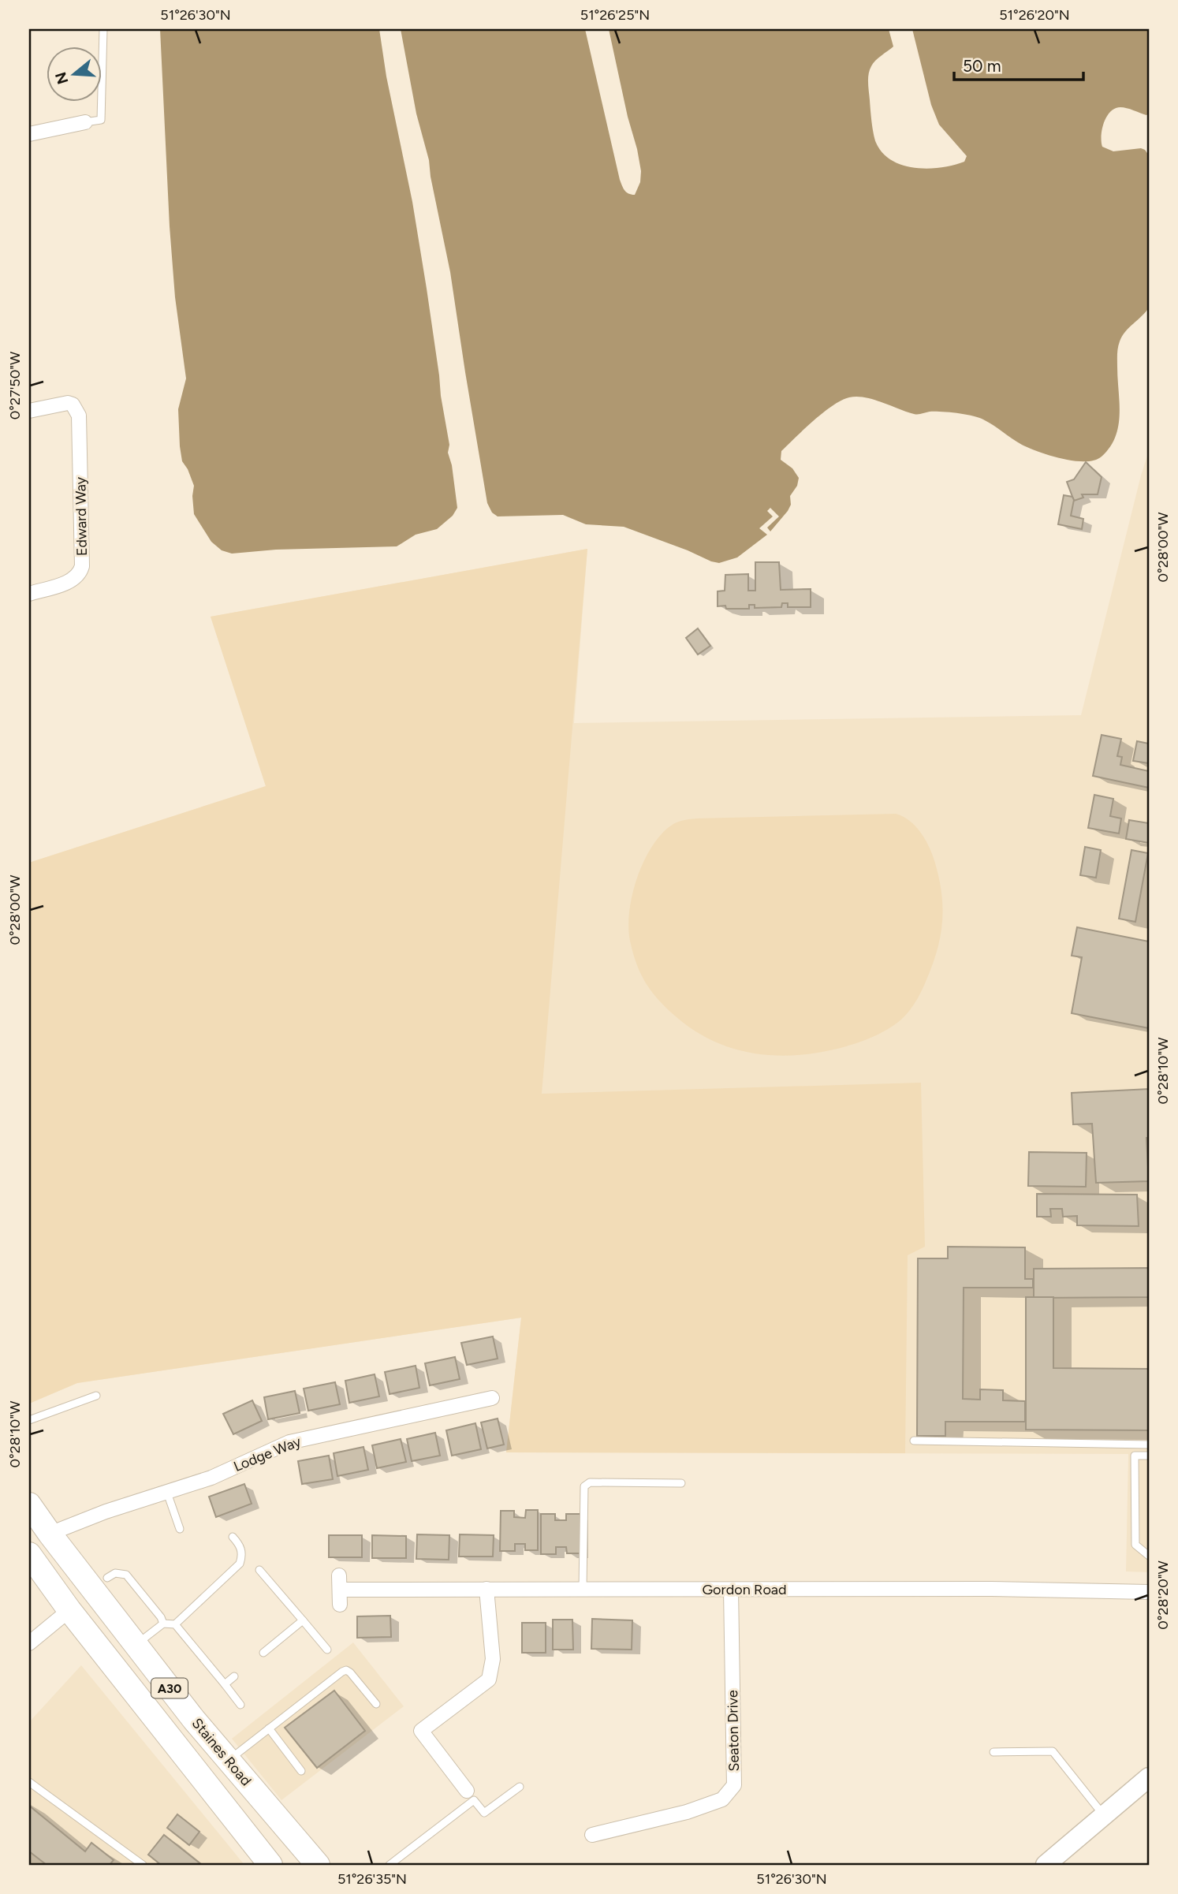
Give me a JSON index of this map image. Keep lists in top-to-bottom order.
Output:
{
  "streets": {
    "highway": ["A30", "Staines Road"],
    "street": [
      "Edward Way",
      "Lodge Way",
      "Gordon Road",
      "Seaton Drive"
    ]
  },
  "crossings": [
    ["Lodge Way", "Staines Road"],
    ["Gordon Road", "Seaton Drive"]
  ],
  "scale_bar": "50 m",
  "north": "left",
  "coordinates": [
    "51°26'30\"N",
    "51°26'25\"N",
    "51°26'20\"N",
    "0°27'50\"W",
    "0°28'00\"W",
    "0°28'10\"W",
    "0°28'20\"W",
    "51°26'35\"N"
  ]
}
